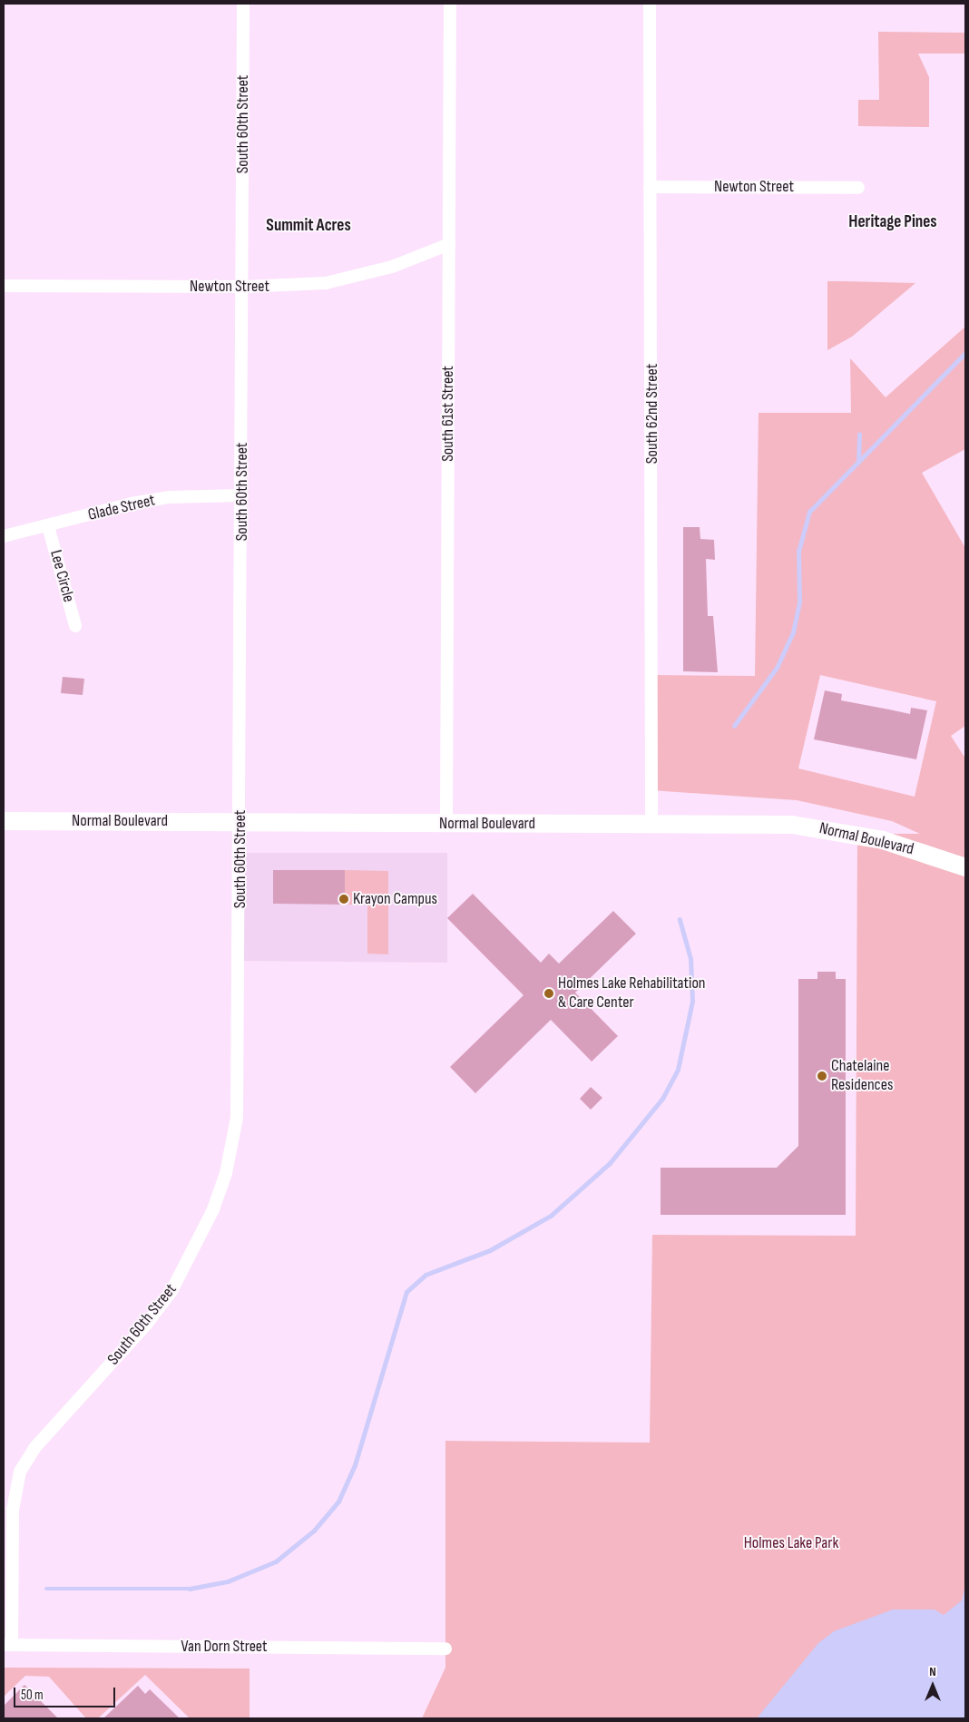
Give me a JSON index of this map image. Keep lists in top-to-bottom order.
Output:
{
  "streets": {
    "main road": ["Normal Boulevard"],
    "street": [
      "South 60th Street",
      "Newton Street",
      "South 61st Street",
      "South 62nd Street",
      "Glade Street",
      "Lee Circle",
      "Van Dorn Street"
    ]
  },
  "crossings": [
    ["South 60th Street", "Newton Street"],
    ["South 60th Street", "Glade Street"],
    ["South 60th Street", "Normal Boulevard"],
    ["South 60th Street", "Van Dorn Street"],
    ["Newton Street", "South 61st Street"],
    ["Newton Street", "South 62nd Street"],
    ["South 61st Street", "Normal Boulevard"],
    ["South 62nd Street", "Normal Boulevard"],
    ["Glade Street", "Lee Circle"]
  ],
  "districts": ["Heritage Pines", "Summit Acres"],
  "parks": ["Holmes Lake Park"],
  "places": ["Krayon Campus", "Holmes Lake Rehabilitation & Care Center", "Chatelaine Residences"],
  "scale_bar": "50 m",
  "north": "top"
}
